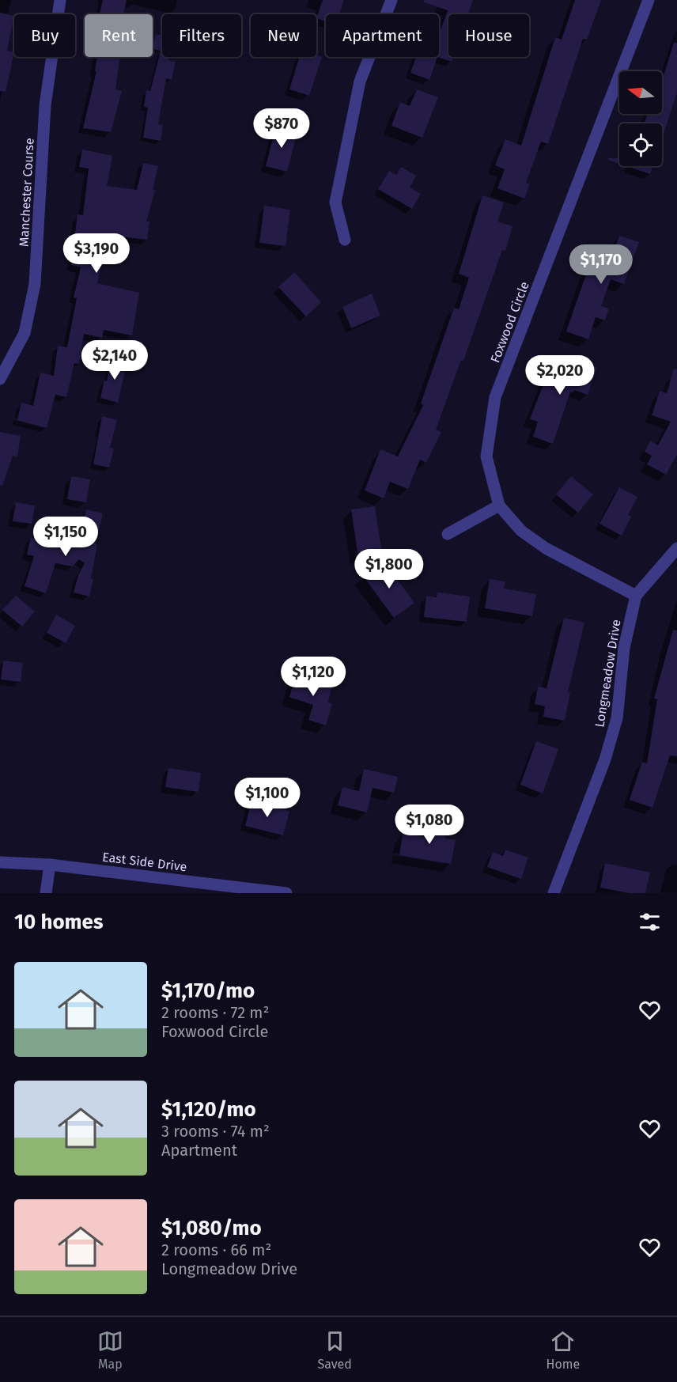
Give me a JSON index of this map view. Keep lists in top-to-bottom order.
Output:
{
  "streets": {
    "street": [
      "Manchester Course",
      "Foxwood Circle",
      "Longmeadow Drive",
      "East Side Drive"
    ]
  },
  "crossings": [
    ["Foxwood Circle", "Longmeadow Drive"]
  ],
  "north": "left",
  "page": {
    "chip": [
      "Buy",
      "Rent",
      "Filters",
      "New",
      "Apartment",
      "House"
    ],
    "price": [
      "$870",
      "$3,190",
      "$1,170",
      "$2,140",
      "$2,020",
      "$1,150",
      "$1,800",
      "$1,120",
      "$1,100",
      "$1,080"
    ],
    "heading": "10 homes",
    "list": [
      {
        "name": "$1,170/mo",
        "note": "2 rooms · 72 m² · Foxwood Circle"
      },
      {
        "name": "$1,120/mo",
        "note": "3 rooms · 74 m² · Apartment"
      },
      {
        "name": "$1,080/mo",
        "note": "2 rooms · 66 m² · Longmeadow Drive"
      }
    ],
    "tabs": ["Map", "Saved", "Home"]
  }
}
